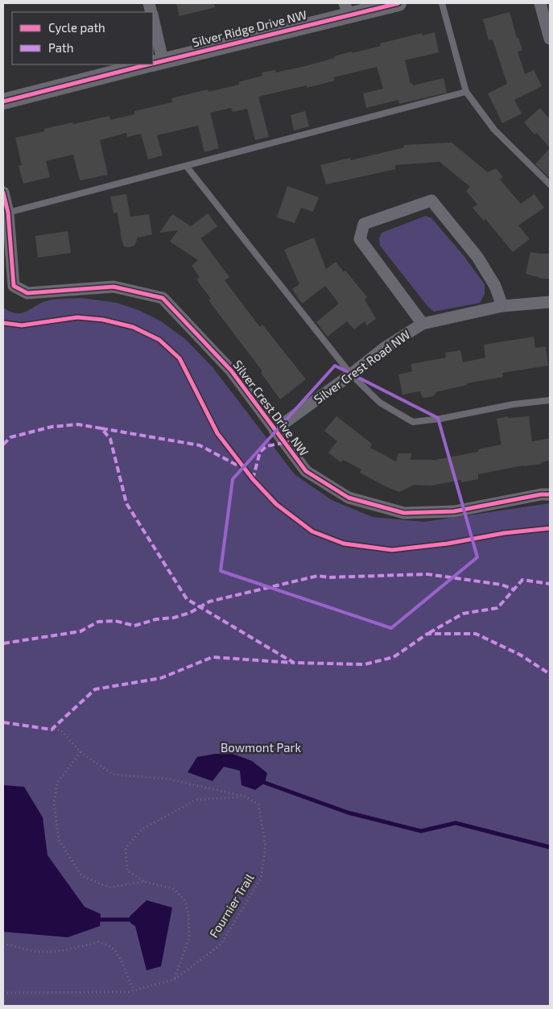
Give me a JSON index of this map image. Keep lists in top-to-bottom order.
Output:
{
  "streets": {
    "street": ["Silver Ridge Drive NW", "Silver Crest Road NW", "Silver Crest Drive NW"],
    "path": ["Fournier Trail"]
  },
  "crossings": [
    ["Silver Crest Road NW", "Silver Crest Drive NW"]
  ],
  "parks": ["Bowmont Park"],
  "legend": ["Cycle path", "Path"]
}
